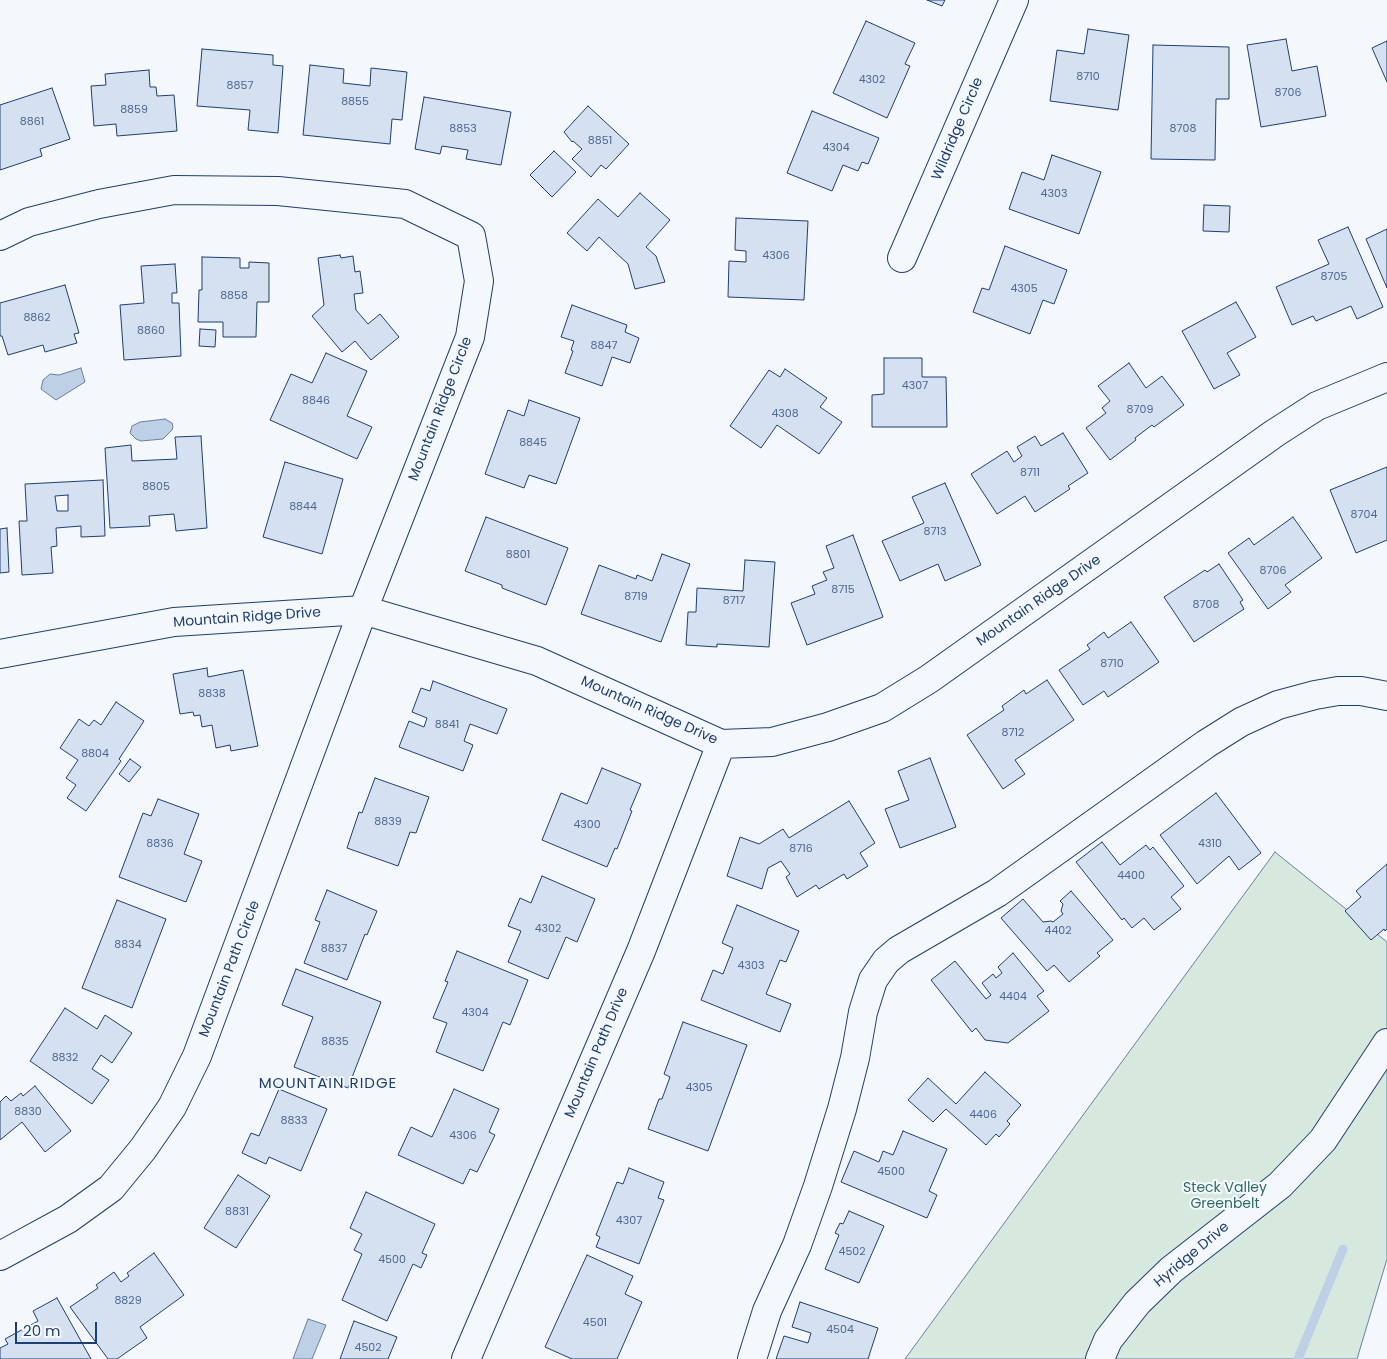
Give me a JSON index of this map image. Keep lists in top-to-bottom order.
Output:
{
  "streets": {
    "street": [
      "Wildridge Circle",
      "Mountain Ridge Circle",
      "Mountain Ridge Drive",
      "Mountain Path Circle",
      "Mountain Path Drive",
      "Hyridge Drive"
    ]
  },
  "crossings": [
    ["Mountain Ridge Circle", "Mountain Ridge Drive"],
    ["Mountain Ridge Circle", "Mountain Path Circle"],
    ["Mountain Ridge Drive", "Mountain Path Circle"],
    ["Mountain Ridge Drive", "Mountain Path Drive"]
  ],
  "districts": ["MOUNTAIN RIDGE"],
  "parks": ["Steck Valley Greenbelt"],
  "house_numbers": [
    "8710",
    "4302",
    "8857",
    "8706",
    "8855",
    "8859",
    "8861",
    "8853",
    "8708",
    "8851",
    "4304",
    "4303",
    "4306",
    "8705",
    "4305",
    "8858",
    "8862",
    "8860",
    "8847",
    "4307",
    "8846",
    "8709",
    "4308",
    "8845",
    "8711",
    "8805",
    "8844",
    "8704",
    "8713",
    "8801",
    "8706",
    "8715",
    "8719",
    "8717",
    "8708",
    "8710",
    "8838",
    "8841",
    "8712",
    "8804",
    "8839",
    "4300",
    "8836",
    "4310",
    "8716",
    "4400",
    "4302",
    "4402",
    "8834",
    "8837",
    "4303",
    "4404",
    "4304",
    "8835",
    "8832",
    "4305",
    "8830",
    "4406",
    "8833",
    "4306",
    "4500",
    "8831",
    "4307",
    "4502",
    "4500",
    "8829",
    "4501",
    "4504",
    "4502"
  ],
  "scale_bar": "20 m"
}
